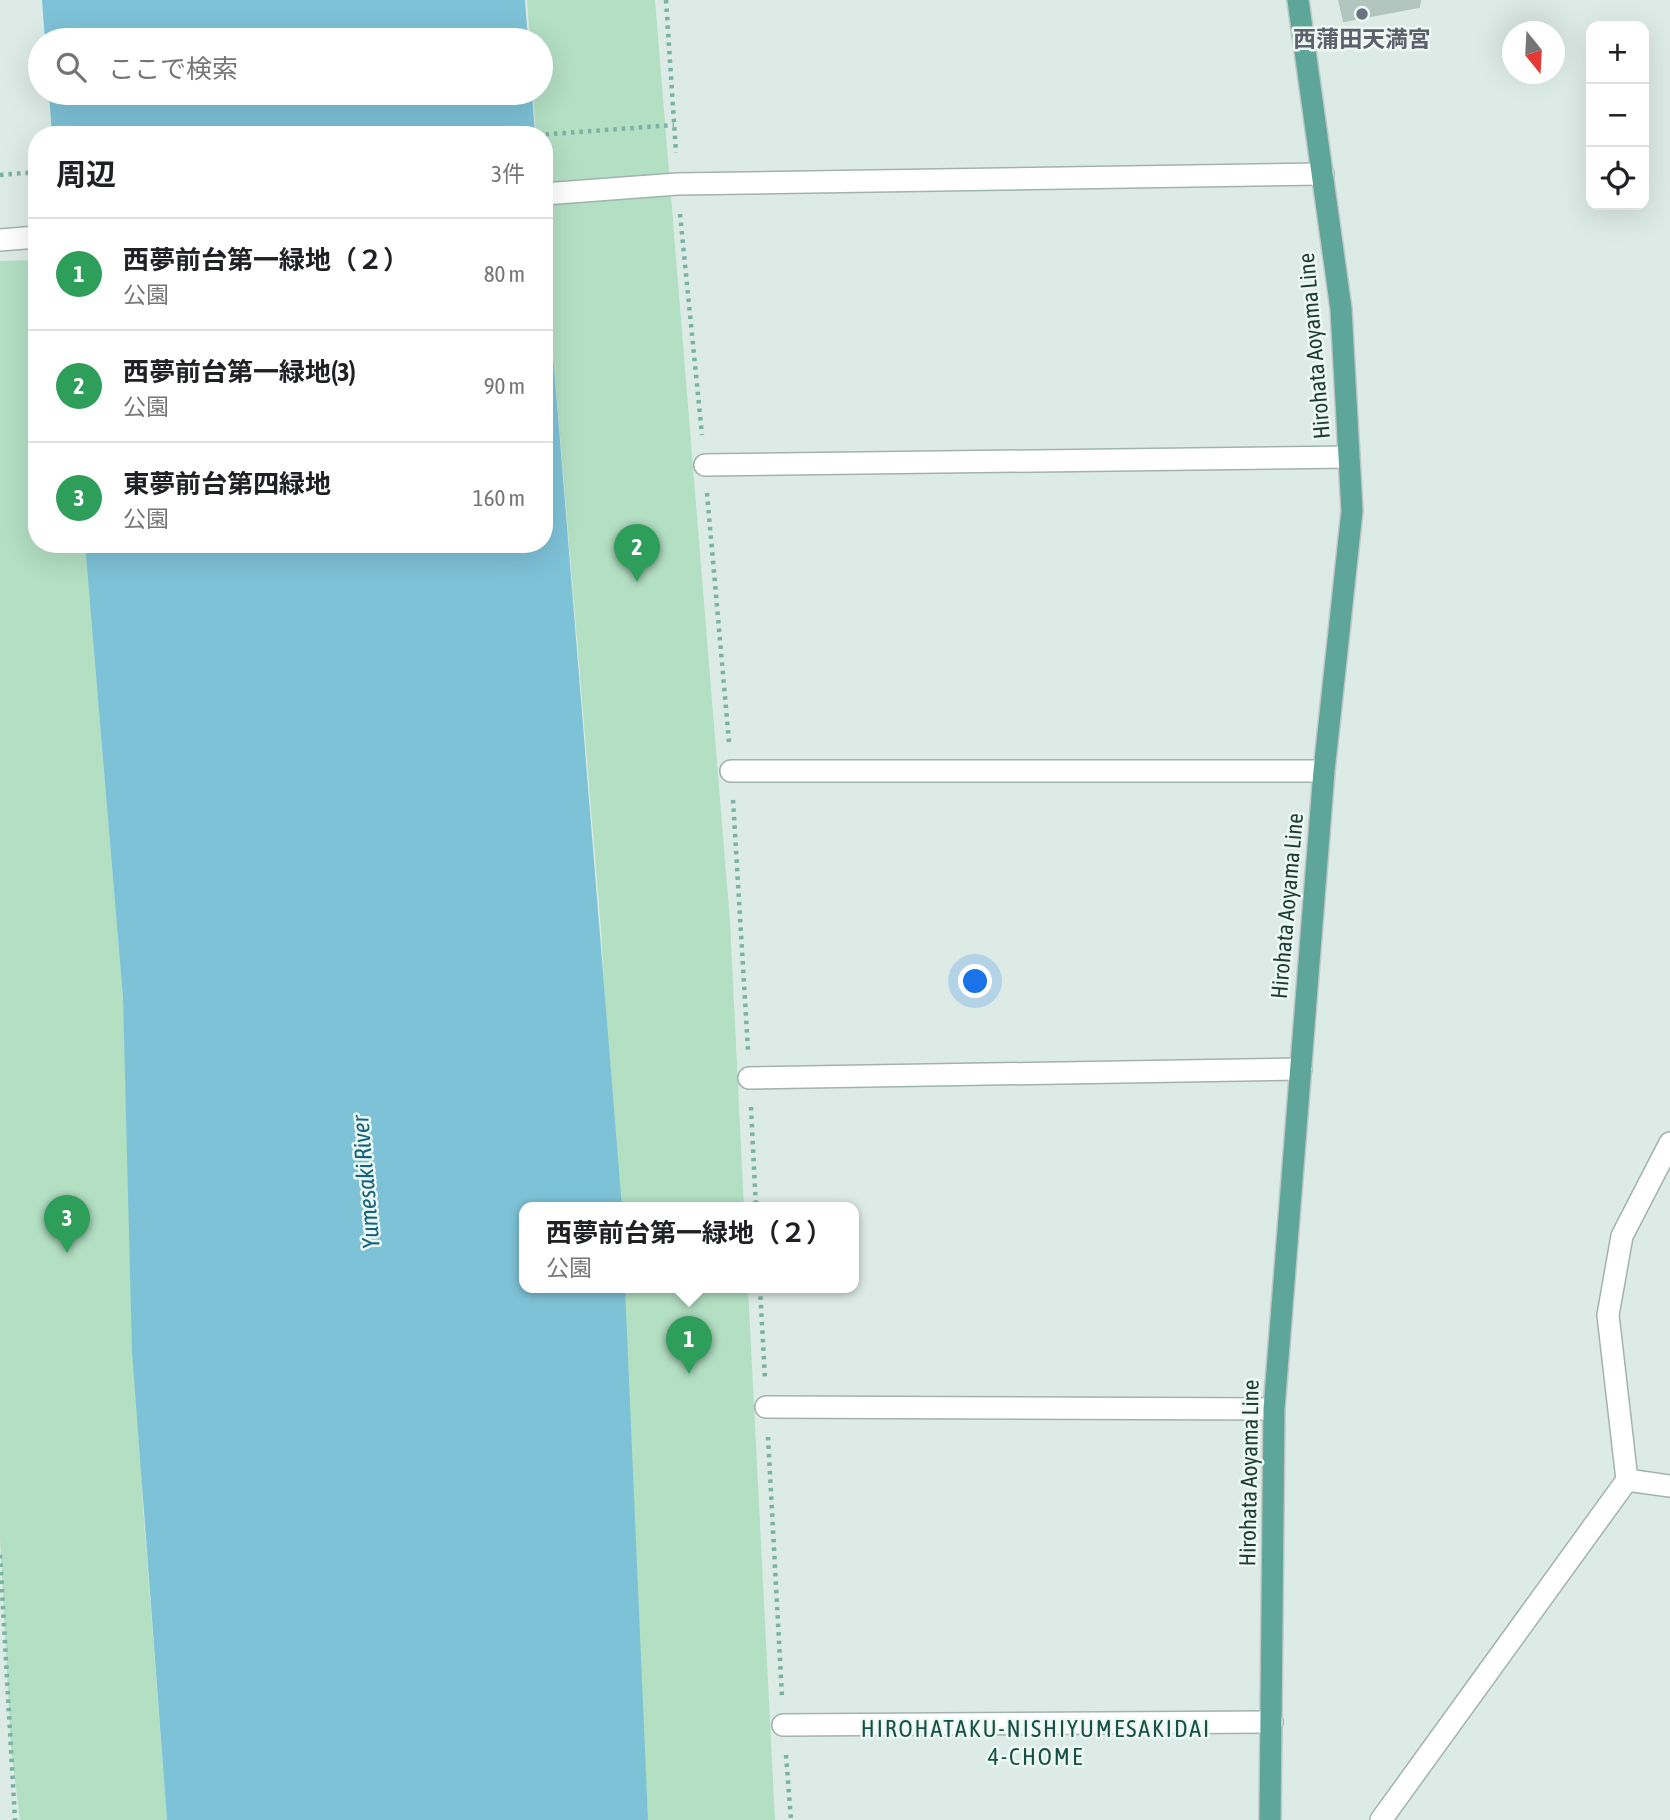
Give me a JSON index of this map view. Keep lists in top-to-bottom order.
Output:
{
  "streets": {
    "main road": ["Hirohata Aoyama Line"]
  },
  "districts": ["HIROHATAKU-NISHIYUMESAKIDAI 4-CHOME"],
  "water": ["Yumesaki River"],
  "places": ["西蒲田天満宮"],
  "north": "bottom",
  "page": {
    "map_buttons": ["+", "−"],
    "search": "ここで検索",
    "heading": ["周辺", "3件"],
    "list": [
      {
        "mark": "1",
        "name": "西夢前台第一緑地（２）",
        "note": "公園",
        "value": "80 m"
      },
      {
        "mark": "2",
        "name": "西夢前台第一緑地(3)",
        "note": "公園",
        "value": "90 m"
      },
      {
        "mark": "3",
        "name": "東夢前台第四緑地",
        "note": "公園",
        "value": "160 m"
      }
    ],
    "pins": ["2", "3", "1"],
    "popup": ["西夢前台第一緑地（２）", "公園"]
  }
}
